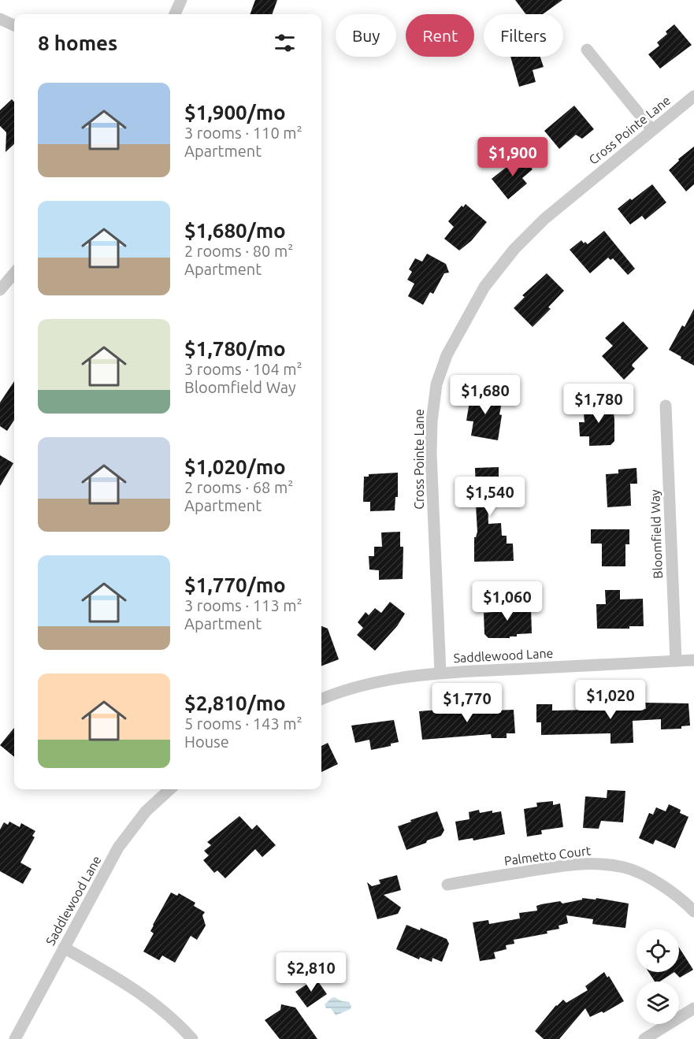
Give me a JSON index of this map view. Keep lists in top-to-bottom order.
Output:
{
  "streets": {
    "street": [
      "Cross Pointe Lane",
      "Bloomfield Way",
      "Saddlewood Lane",
      "Palmetto Court"
    ]
  },
  "crossings": [
    ["Cross Pointe Lane", "Saddlewood Lane"],
    ["Bloomfield Way", "Saddlewood Lane"]
  ],
  "page": {
    "chip": ["Buy", "Rent", "Filters"],
    "heading": "8 homes",
    "list": [
      {
        "name": "$1,900/mo",
        "note": "3 rooms · 110 m² · Apartment"
      },
      {
        "name": "$1,680/mo",
        "note": "2 rooms · 80 m² · Apartment"
      },
      {
        "name": "$1,780/mo",
        "note": "3 rooms · 104 m² · Bloomfield Way"
      },
      {
        "name": "$1,020/mo",
        "note": "2 rooms · 68 m² · Apartment"
      },
      {
        "name": "$1,770/mo",
        "note": "3 rooms · 113 m² · Apartment"
      },
      {
        "name": "$2,810/mo",
        "note": "5 rooms · 143 m² · House"
      }
    ],
    "price": [
      "$1,900",
      "$1,680",
      "$1,780",
      "$1,540",
      "$1,060",
      "$1,020",
      "$1,770",
      "$2,810"
    ]
  }
}
